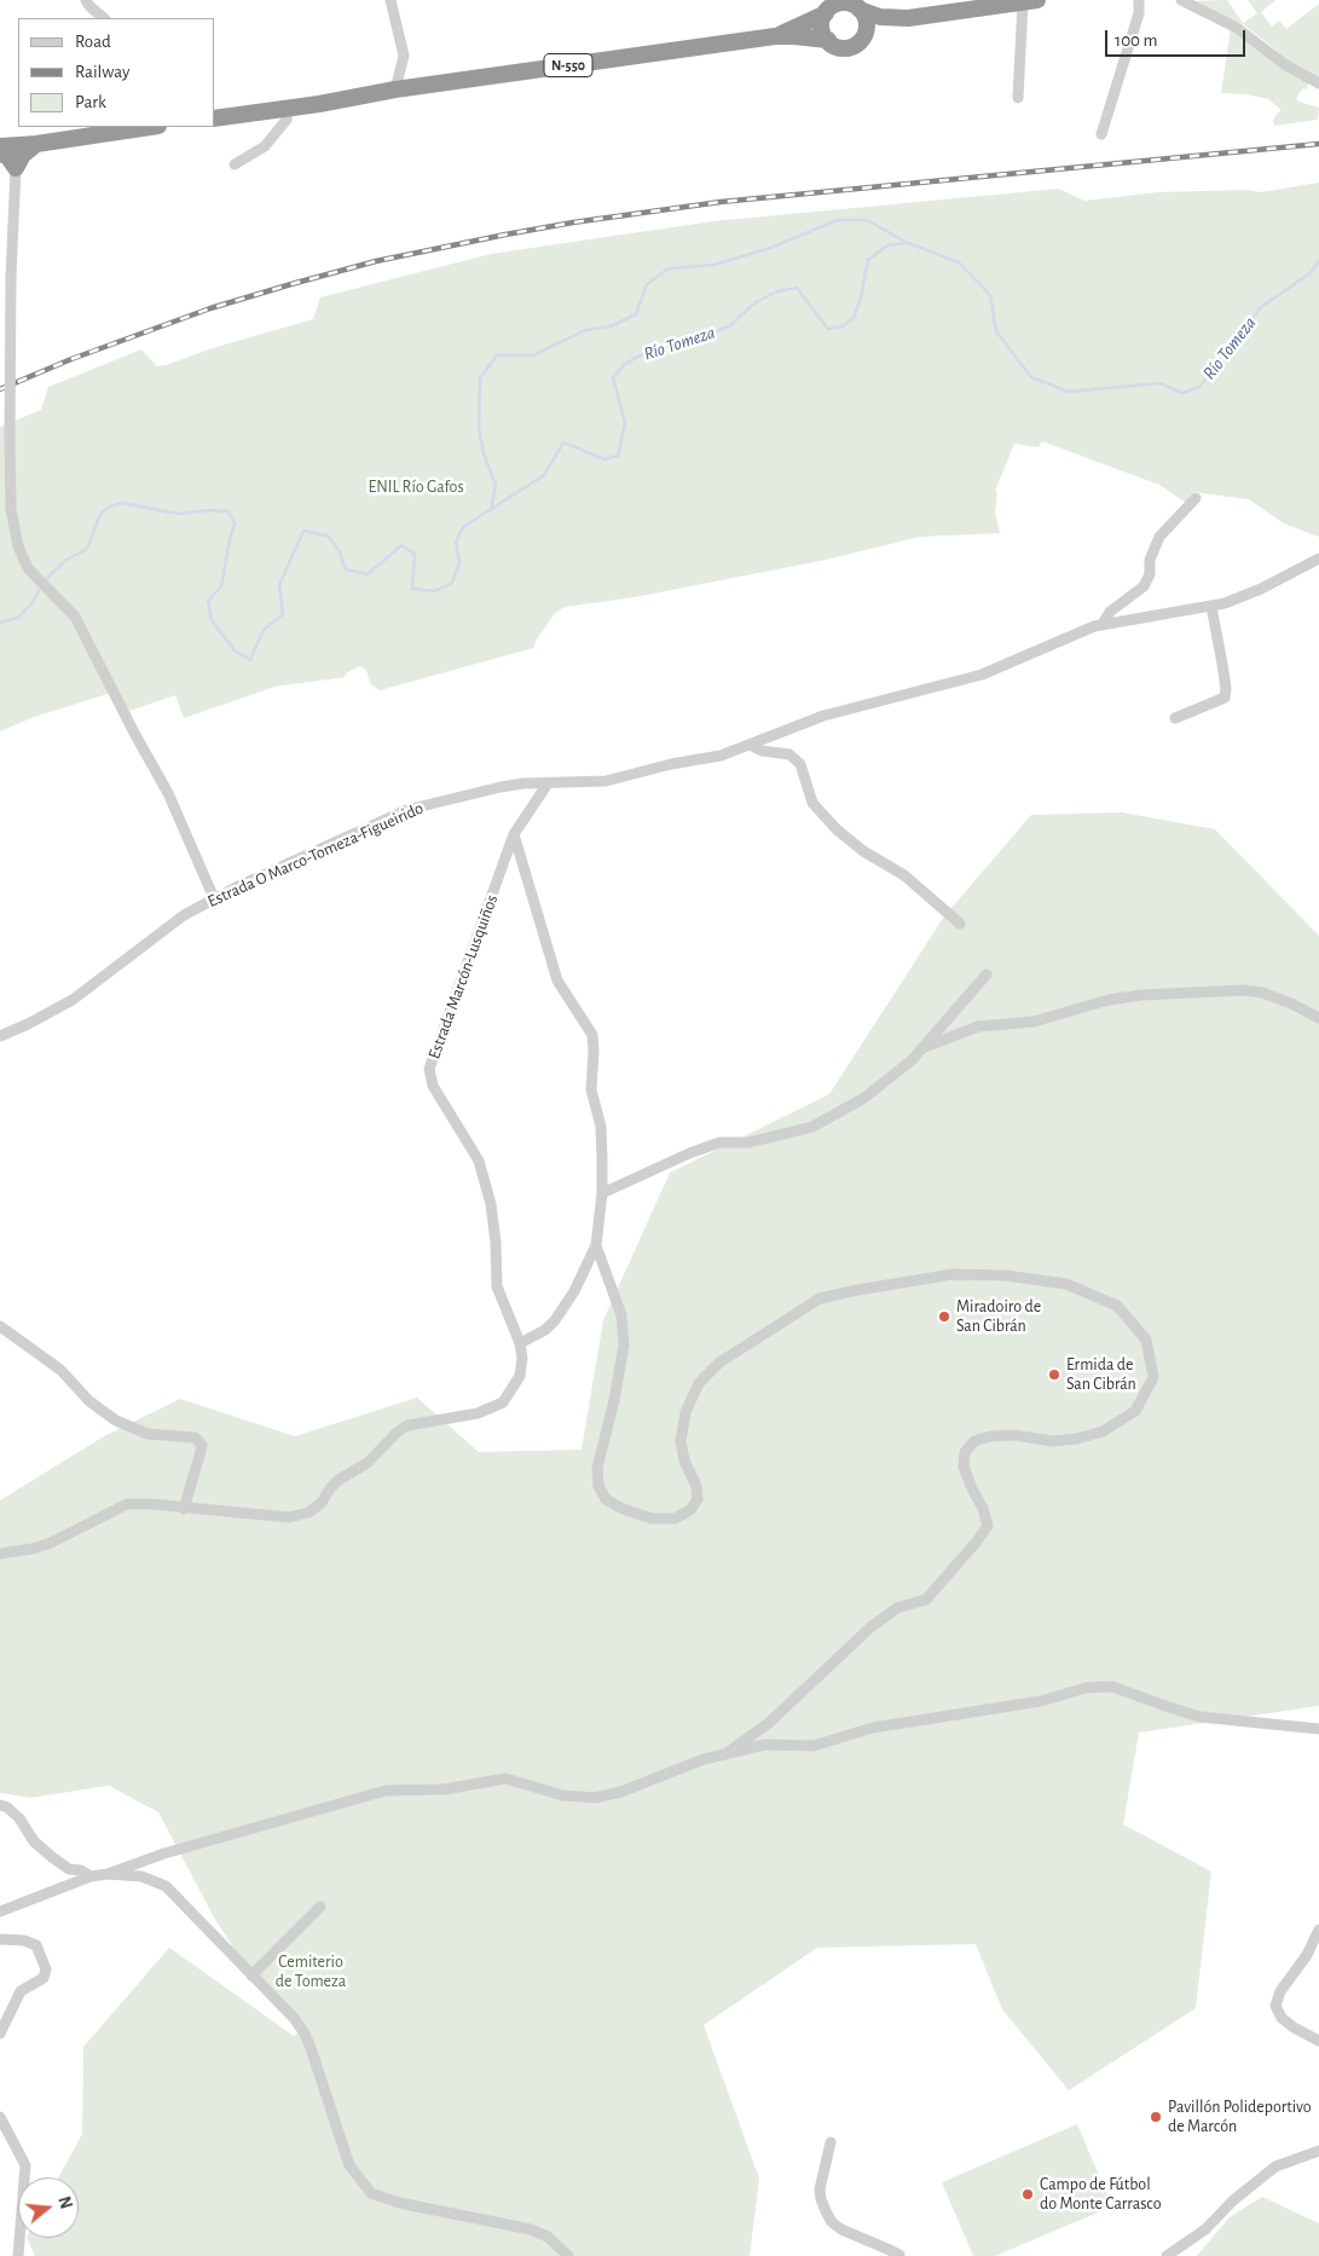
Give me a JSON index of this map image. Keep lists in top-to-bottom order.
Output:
{
  "streets": {
    "highway": ["N-550"],
    "street": ["Estrada O Marco-Tomeza-Figueirido", "Estrada Marcón-Lusquiños"]
  },
  "crossings": [
    ["Estrada O Marco-Tomeza-Figueirido", "Estrada Marcón-Lusquiños"]
  ],
  "water": ["Río Tomeza"],
  "parks": ["ENIL Río Gafos", "Cemiterio de Tomeza"],
  "places": [
    "Miradoiro de San Cibrán",
    "Ermida de San Cibrán",
    "Pavillón Polideportivo de Marcón",
    "Campo de Fútbol do Monte Carrasco"
  ],
  "legend": ["Road", "Railway", "Park"],
  "scale_bar": "100 m",
  "north": "right"
}
